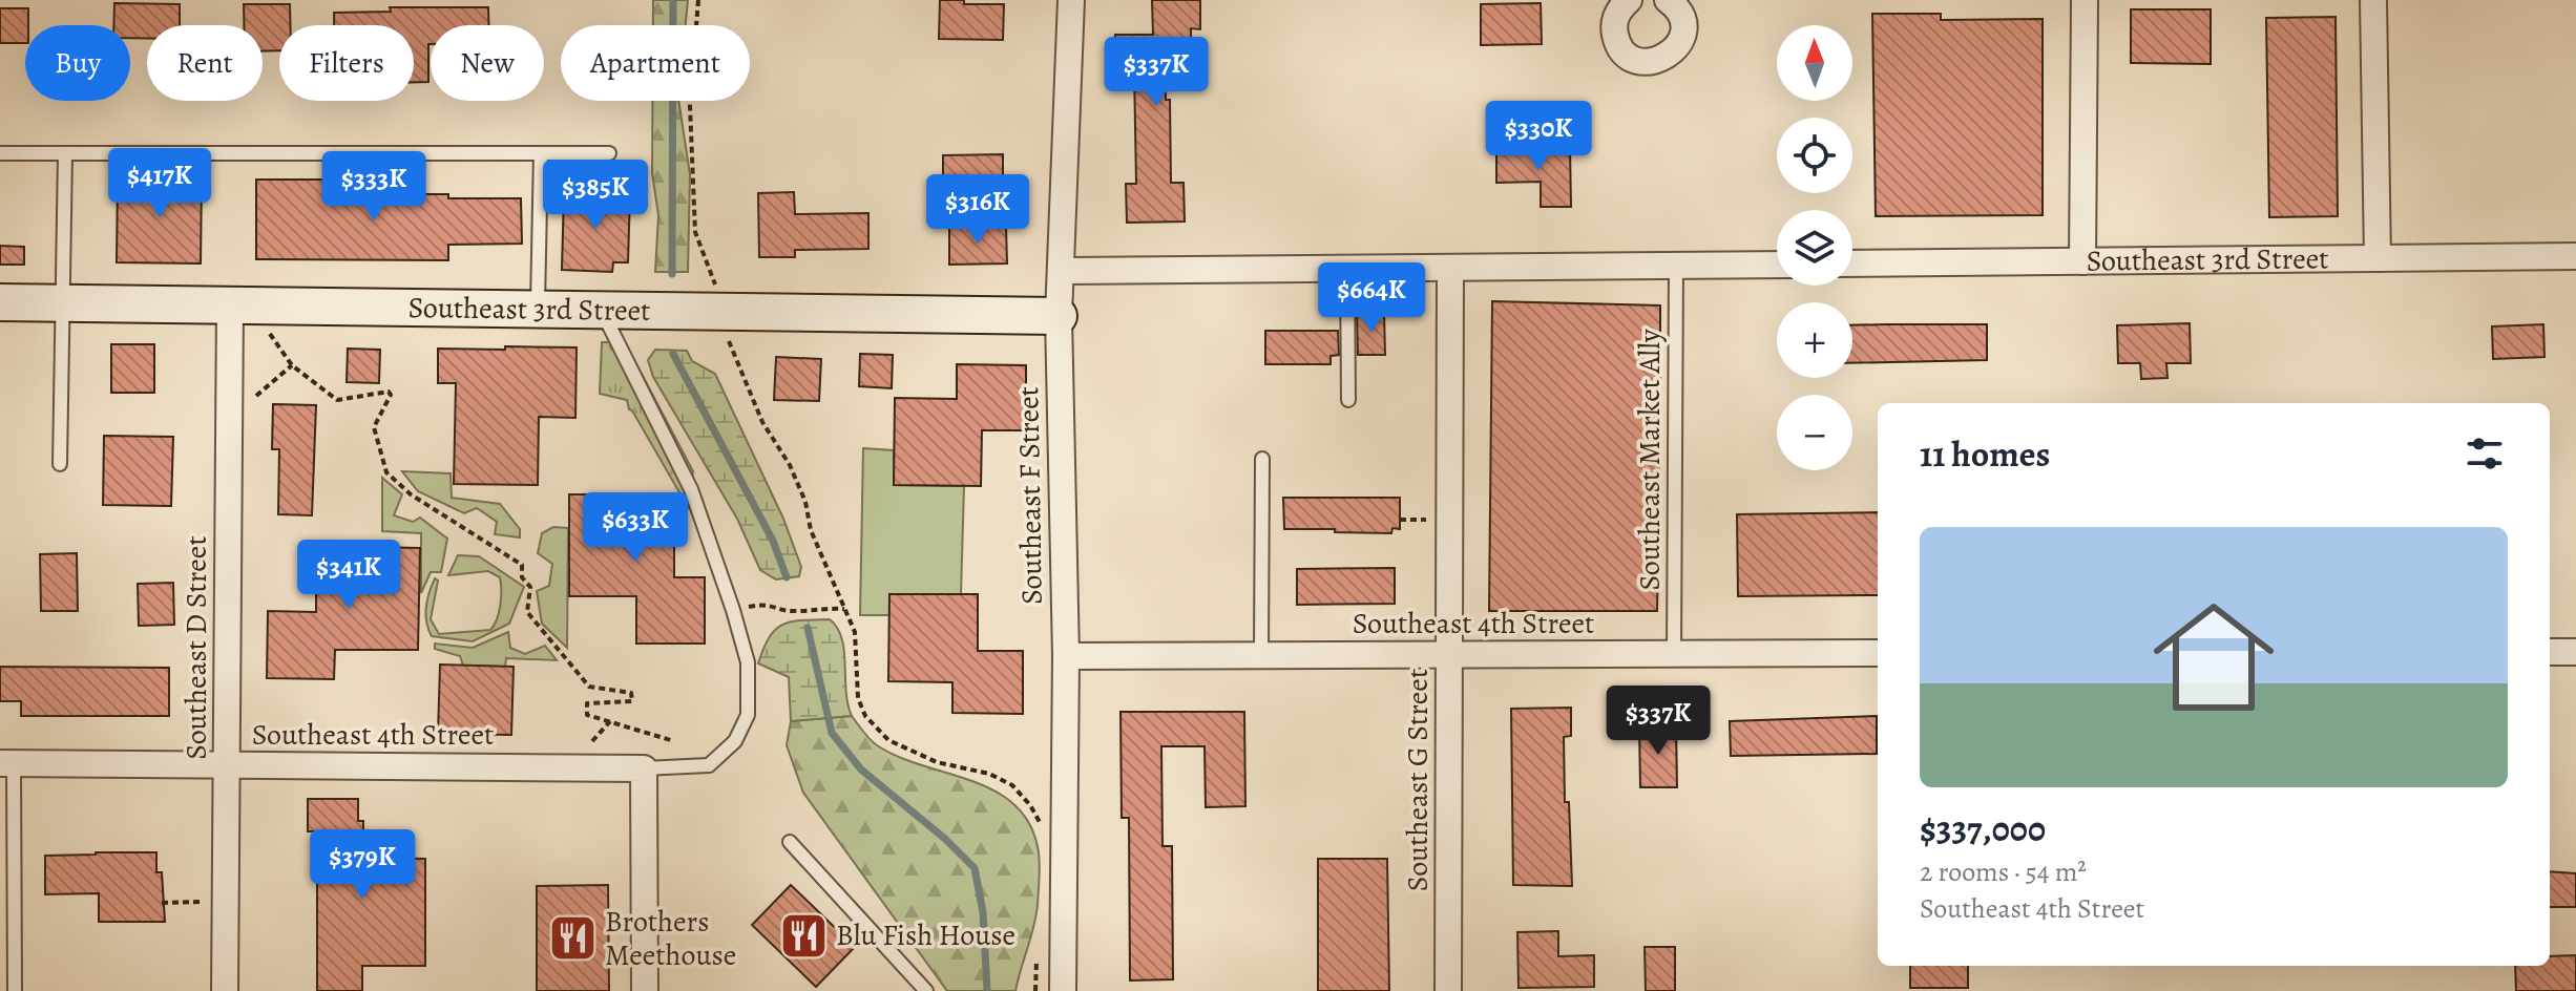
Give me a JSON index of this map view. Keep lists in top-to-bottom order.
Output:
{
  "streets": {
    "street": [
      "Southeast 3rd Street",
      "Southeast F Street",
      "Southeast 4th Street",
      "Southeast D Street",
      "Southeast G Street"
    ],
    "lane": ["Southeast Market Ally"]
  },
  "crossings": [
    ["Southeast 3rd Street", "Southeast F Street"],
    ["Southeast 3rd Street", "Southeast D Street"],
    ["Southeast Market Ally", "Southeast 4th Street"],
    ["Southeast F Street", "Southeast 4th Street"],
    ["Southeast 4th Street", "Southeast D Street"],
    ["Southeast 4th Street", "Southeast G Street"]
  ],
  "places": {
    "restaurant": ["Blu Fish House", "Brothers Meethouse"]
  },
  "north": "top",
  "page": {
    "map_buttons": ["+", "−"],
    "chip": [
      "Buy",
      "Rent",
      "Filters",
      "New",
      "Apartment"
    ],
    "price": [
      "$337K",
      "$330K",
      "$417K",
      "$333K",
      "$385K",
      "$316K",
      "$664K",
      "$633K",
      "$341K",
      "$337K",
      "$379K"
    ],
    "heading": "11 homes",
    "list": [
      {
        "name": "$337,000",
        "note": "2 rooms · 54 m² · Southeast 4th Street"
      }
    ]
  }
}
